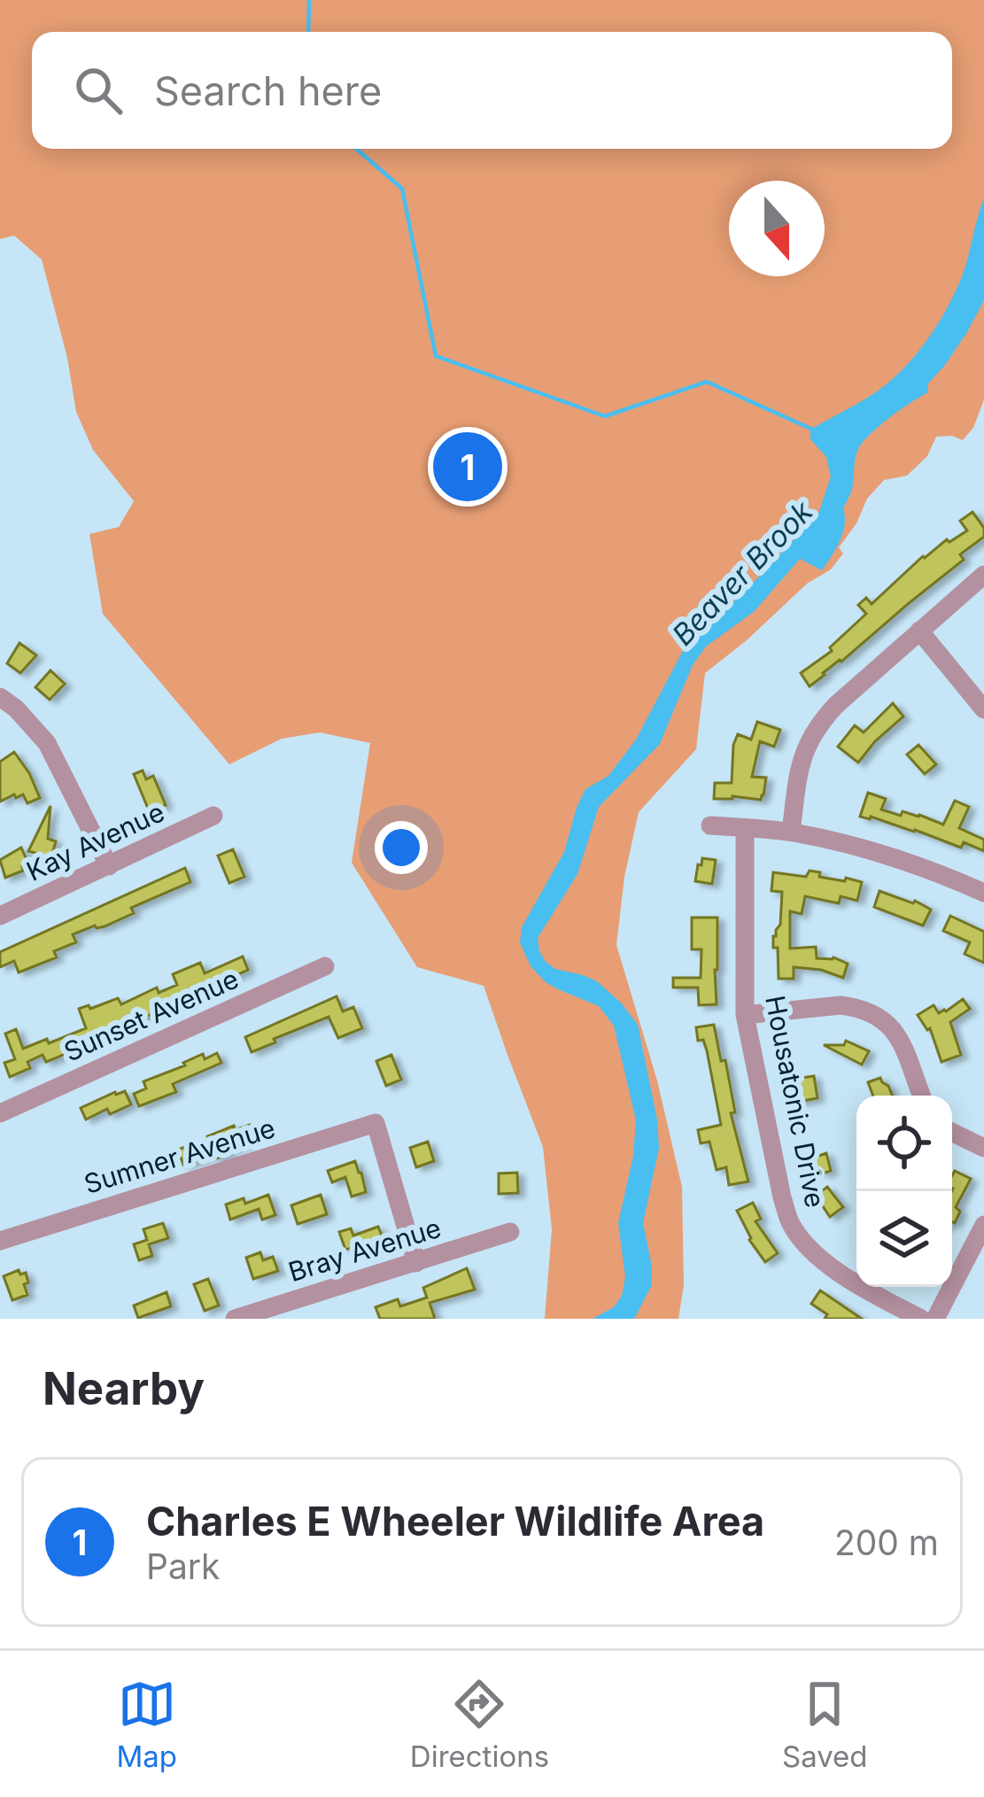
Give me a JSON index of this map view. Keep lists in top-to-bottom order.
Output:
{
  "streets": {
    "street": [
      "Kay Avenue",
      "Sunset Avenue",
      "Housatonic Drive",
      "Sumner Avenue",
      "Bray Avenue"
    ]
  },
  "crossings": [
    ["Sumner Avenue", "Bray Avenue"]
  ],
  "water": ["Beaver Brook"],
  "north": "bottom",
  "page": {
    "search": "Search here",
    "pins": "1",
    "heading": "Nearby",
    "list": [
      {
        "mark": "1",
        "name": "Charles E Wheeler Wildlife Area",
        "note": "Park",
        "value": "200 m"
      }
    ],
    "nav": ["Map", "Directions", "Saved"]
  }
}
